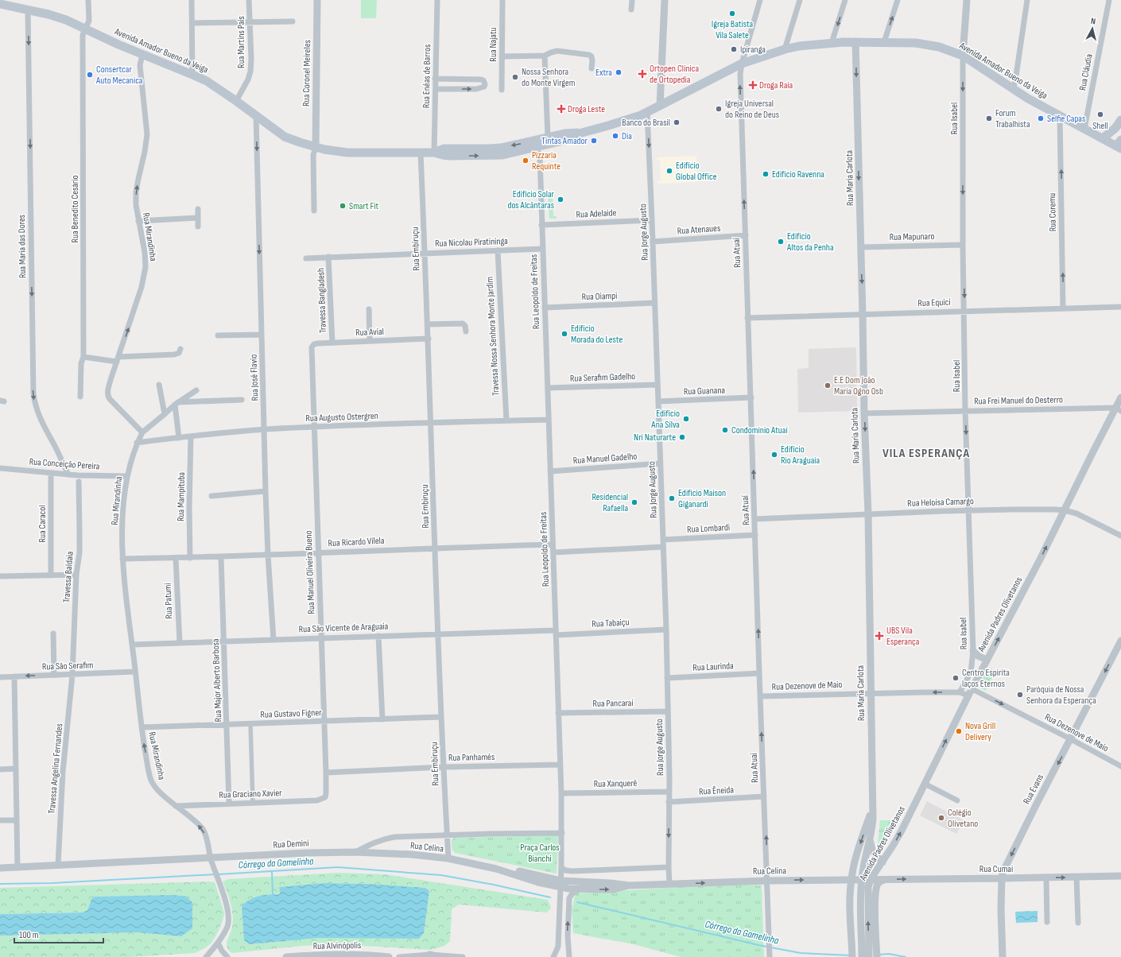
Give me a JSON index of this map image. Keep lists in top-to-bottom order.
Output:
{
  "streets": {
    "main road": ["Avenida Amador Bueno da Veiga"],
    "street": [
      "Rua Martins Pais",
      "Rua Najatu",
      "Rua Cláudia",
      "Rua Coronel Meireles",
      "Rua Enéas de Barros",
      "Rua Isabel",
      "Rua Maria Carlota",
      "Rua Benedito Cesário",
      "Rua Coremu",
      "Rua Adelaide",
      "Rua Atenaues",
      "Rua Jorge Augusto",
      "Rua Mirandinha",
      "Rua Mapunaro",
      "Rua Nicolau Piratininga",
      "Rua Maria das Dores",
      "Rua Embiruçu",
      "Rua Atuaí",
      "Rua Leopoldo de Freitas",
      "Rua Oiampi",
      "Travessa Bangladesh",
      "Rua Equici",
      "Rua Avial",
      "Travessa Nossa Senhora Monte Jardim",
      "Rua José Flavio",
      "Rua Serafim Gadelho",
      "Rua Guanana",
      "Rua Frei Manuel do Desterro",
      "Rua Augusto Ostergren",
      "Rua Manuel Gadelho",
      "Rua Conceição Pereira",
      "Rua Mampituba",
      "Rua Heloísa Camargo",
      "Rua Caracol",
      "Rua Lombardi",
      "Rua Ricardo Vilela",
      "Rua Manuel Oliveira Bueno",
      "Travessa Baldaia",
      "Rua Patumi",
      "Avenida Padres Olivetanos",
      "Rua Tabaiçu",
      "Rua São Vicente de Araguaia",
      "Rua São Serafim",
      "Rua Laurinda",
      "Rua Major Alberto Barbosa",
      "Rua Dezenove de Maio",
      "Rua Pancaraí",
      "Rua Gustavo Figner",
      "Rua Panhamés",
      "Travessa Angelina Fernandes",
      "Rua Xanquerê",
      "Rua Evans",
      "Rua Êneida",
      "Rua Graciano Xavier",
      "Rua Demini",
      "Rua Celina",
      "Rua Cumai",
      "Rua Alvinópolis"
    ]
  },
  "crossings": [
    ["Rua Martins Pais", "Avenida Amador Bueno da Veiga"],
    ["Avenida Amador Bueno da Veiga", "Rua Cláudia"],
    ["Avenida Amador Bueno da Veiga", "Rua Coronel Meireles"],
    ["Avenida Amador Bueno da Veiga", "Rua Enéas de Barros"],
    ["Avenida Amador Bueno da Veiga", "Rua Isabel"],
    ["Avenida Amador Bueno da Veiga", "Rua Maria Carlota"],
    ["Avenida Amador Bueno da Veiga", "Rua Benedito Cesário"],
    ["Avenida Amador Bueno da Veiga", "Rua Coremu"],
    ["Avenida Amador Bueno da Veiga", "Rua Jorge Augusto"],
    ["Avenida Amador Bueno da Veiga", "Rua Mirandinha"],
    ["Avenida Amador Bueno da Veiga", "Rua Maria das Dores"],
    ["Avenida Amador Bueno da Veiga", "Rua Embiruçu"],
    ["Avenida Amador Bueno da Veiga", "Rua Atuaí"],
    ["Avenida Amador Bueno da Veiga", "Rua Leopoldo de Freitas"],
    ["Avenida Amador Bueno da Veiga", "Rua José Flavio"],
    ["Rua Isabel", "Rua Mapunaro"],
    ["Rua Isabel", "Rua Equici"],
    ["Rua Isabel", "Rua Frei Manuel do Desterro"],
    ["Rua Isabel", "Rua Heloísa Camargo"],
    ["Rua Isabel", "Rua Dezenove de Maio"],
    ["Rua Maria Carlota", "Rua Mapunaro"],
    ["Rua Maria Carlota", "Rua Equici"],
    ["Rua Maria Carlota", "Rua Frei Manuel do Desterro"],
    ["Rua Maria Carlota", "Rua Heloísa Camargo"],
    ["Rua Maria Carlota", "Avenida Padres Olivetanos"],
    ["Rua Maria Carlota", "Rua Dezenove de Maio"],
    ["Rua Maria Carlota", "Rua Celina"],
    ["Rua Coremu", "Rua Equici"],
    ["Rua Adelaide", "Rua Jorge Augusto"],
    ["Rua Adelaide", "Rua Leopoldo de Freitas"],
    ["Rua Atenaues", "Rua Jorge Augusto"],
    ["Rua Atenaues", "Rua Atuaí"],
    ["Rua Jorge Augusto", "Rua Oiampi"],
    ["Rua Jorge Augusto", "Rua Serafim Gadelho"],
    ["Rua Jorge Augusto", "Rua Guanana"],
    ["Rua Jorge Augusto", "Rua Manuel Gadelho"],
    ["Rua Jorge Augusto", "Rua Lombardi"],
    ["Rua Jorge Augusto", "Rua Tabaiçu"],
    ["Rua Jorge Augusto", "Rua Laurinda"],
    ["Rua Jorge Augusto", "Rua Pancaraí"],
    ["Rua Jorge Augusto", "Rua Xanquerê"],
    ["Rua Jorge Augusto", "Rua Êneida"],
    ["Rua Mirandinha", "Rua Augusto Ostergren"],
    ["Rua Mirandinha", "Rua Conceição Pereira"],
    ["Rua Mirandinha", "Rua Ricardo Vilela"],
    ["Rua Mirandinha", "Rua São Vicente de Araguaia"],
    ["Rua Mirandinha", "Rua São Serafim"],
    ["Rua Mirandinha", "Rua Gustavo Figner"],
    ["Rua Mirandinha", "Rua Graciano Xavier"],
    ["Rua Mirandinha", "Rua Demini"],
    ["Rua Nicolau Piratininga", "Rua Embiruçu"],
    ["Rua Nicolau Piratininga", "Rua Leopoldo de Freitas"],
    ["Rua Nicolau Piratininga", "Travessa Bangladesh"],
    ["Rua Nicolau Piratininga", "Travessa Nossa Senhora Monte Jardim"],
    ["Rua Maria das Dores", "Rua Conceição Pereira"],
    ["Rua Embiruçu", "Rua Avial"],
    ["Rua Embiruçu", "Rua Augusto Ostergren"],
    ["Rua Embiruçu", "Rua Ricardo Vilela"],
    ["Rua Embiruçu", "Rua São Vicente de Araguaia"],
    ["Rua Embiruçu", "Rua Gustavo Figner"],
    ["Rua Embiruçu", "Rua Panhamés"],
    ["Rua Embiruçu", "Rua Demini"],
    ["Rua Embiruçu", "Rua Celina"],
    ["Rua Atuaí", "Rua Equici"],
    ["Rua Atuaí", "Rua Guanana"],
    ["Rua Atuaí", "Rua Heloísa Camargo"],
    ["Rua Atuaí", "Rua Lombardi"],
    ["Rua Atuaí", "Rua Laurinda"],
    ["Rua Atuaí", "Rua Dezenove de Maio"],
    ["Rua Atuaí", "Rua Êneida"],
    ["Rua Atuaí", "Rua Celina"],
    ["Rua Leopoldo de Freitas", "Rua Oiampi"],
    ["Rua Leopoldo de Freitas", "Rua Serafim Gadelho"],
    ["Rua Leopoldo de Freitas", "Rua Augusto Ostergren"],
    ["Rua Leopoldo de Freitas", "Rua Manuel Gadelho"],
    ["Rua Leopoldo de Freitas", "Rua Ricardo Vilela"],
    ["Rua Leopoldo de Freitas", "Rua Tabaiçu"],
    ["Rua Leopoldo de Freitas", "Rua São Vicente de Araguaia"],
    ["Rua Leopoldo de Freitas", "Rua Pancaraí"],
    ["Rua Leopoldo de Freitas", "Rua Panhamés"],
    ["Rua Leopoldo de Freitas", "Rua Xanquerê"],
    ["Rua Leopoldo de Freitas", "Rua Demini"],
    ["Rua Leopoldo de Freitas", "Rua Celina"],
    ["Travessa Bangladesh", "Rua Avial"],
    ["Rua Avial", "Rua Manuel Oliveira Bueno"],
    ["Travessa Nossa Senhora Monte Jardim", "Rua Augusto Ostergren"],
    ["Rua José Flavio", "Rua Augusto Ostergren"],
    ["Rua José Flavio", "Rua Ricardo Vilela"],
    ["Rua José Flavio", "Rua São Vicente de Araguaia"],
    ["Rua Frei Manuel do Desterro", "Avenida Padres Olivetanos"],
    ["Rua Augusto Ostergren", "Rua Mampituba"],
    ["Rua Augusto Ostergren", "Rua Manuel Oliveira Bueno"],
    ["Rua Conceição Pereira", "Rua Caracol"],
    ["Rua Mampituba", "Rua Ricardo Vilela"],
    ["Rua Heloísa Camargo", "Avenida Padres Olivetanos"],
    ["Rua Ricardo Vilela", "Rua Manuel Oliveira Bueno"],
    ["Rua Ricardo Vilela", "Rua Patumi"],
    ["Rua Ricardo Vilela", "Rua Major Alberto Barbosa"],
    ["Rua Manuel Oliveira Bueno", "Rua São Vicente de Araguaia"],
    ["Rua Manuel Oliveira Bueno", "Rua Gustavo Figner"],
    ["Rua Manuel Oliveira Bueno", "Rua Panhamés"],
    ["Rua Manuel Oliveira Bueno", "Rua Graciano Xavier"],
    ["Travessa Baldaia", "Rua São Serafim"],
    ["Travessa Baldaia", "Travessa Angelina Fernandes"],
    ["Rua Patumi", "Rua São Vicente de Araguaia"],
    ["Avenida Padres Olivetanos", "Rua Dezenove de Maio"],
    ["Avenida Padres Olivetanos", "Rua Celina"],
    ["Avenida Padres Olivetanos", "Rua Cumai"],
    ["Rua Tabaiçu", "Rua São Vicente de Araguaia"],
    ["Rua São Vicente de Araguaia", "Rua Major Alberto Barbosa"],
    ["Rua São Serafim", "Travessa Angelina Fernandes"],
    ["Rua Major Alberto Barbosa", "Rua Gustavo Figner"],
    ["Rua Major Alberto Barbosa", "Rua Graciano Xavier"],
    ["Rua Dezenove de Maio", "Rua Evans"],
    ["Travessa Angelina Fernandes", "Rua Demini"],
    ["Rua Evans", "Rua Cumai"],
    ["Rua Demini", "Rua Celina"],
    ["Rua Celina", "Rua Cumai"]
  ],
  "one_way": [
    "Rua Isabel",
    "Rua Maria Carlota",
    "Rua Coremu",
    "Rua Mirandinha",
    "Rua Maria das Dores",
    "Rua Atuaí",
    "Rua José Flavio",
    "Avenida Padres Olivetanos",
    "Rua Evans",
    "Rua Cumai"
  ],
  "districts": ["VILA ESPERANÇA"],
  "water": ["Córrego da Gamelinha"],
  "parks": ["Praça Carlos Bianchi"],
  "places": {
    "other": [
      "Igreja Batista Vila Salete",
      "Ipiranga",
      "Extra",
      "Consertcar Auto Mecanica",
      "Nossa Senhora do Monte Virgem",
      "Igreja Universal do Reino de Deus",
      "Shell",
      "Forum Trabalhista",
      "Selfie Capas",
      "Banco do Brasil",
      "Dia",
      "Tintas Amador",
      "Pizzaria Requinte",
      "Edifício Global Office",
      "Edifício Ravenna",
      "Edifício Solar dos Alcântaras",
      "Smart Fit",
      "Edifício Altos da Penha",
      "Edifício Morada do Leste",
      "E.E Dom João Maria Ogno Osb",
      "Edifício Ana Sílva",
      "Condomínio Atuaí",
      "Nri Naturarte",
      "Edifício Rio Araguaia",
      "Edifício Maison Giganardi",
      "Residencial Rafaella",
      "Centro Espirita laços Eternos",
      "Paróquia de Nossa Senhora da Esperança",
      "Nova Grill Delivery",
      "Colégio Olivetano"
    ],
    "health": [
      "Ortopen Clinica de Ortopedia",
      "Droga Raia",
      "Droga Leste",
      "UBS Vila Esperança"
    ]
  },
  "scale_bar": "100 m",
  "north": "top"
}
